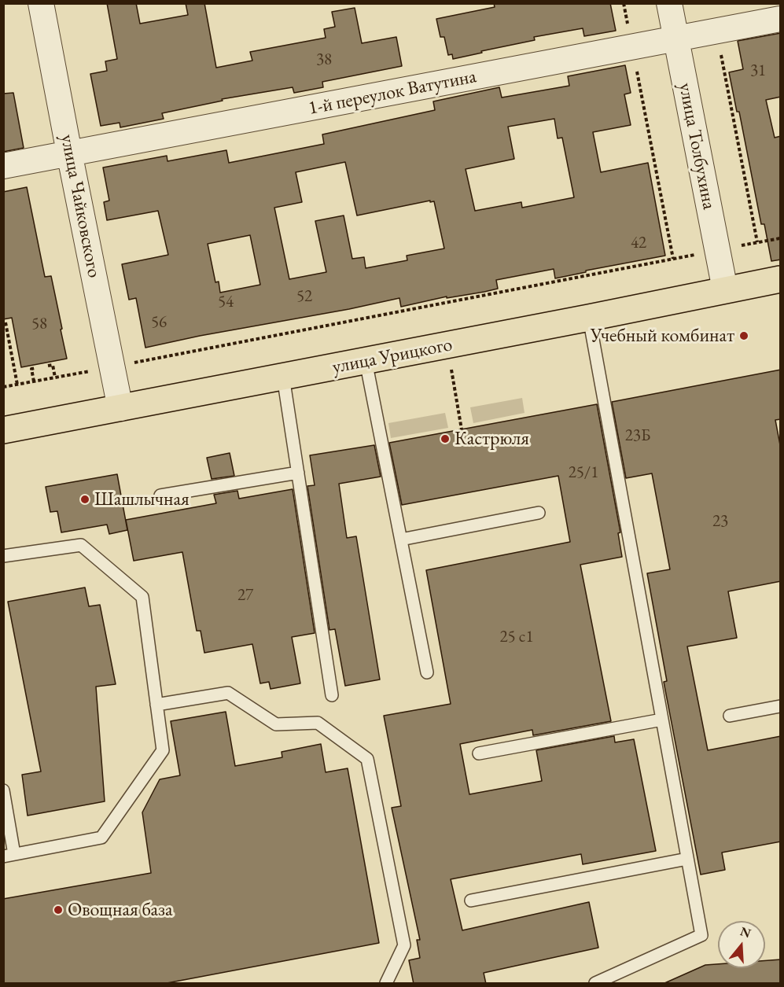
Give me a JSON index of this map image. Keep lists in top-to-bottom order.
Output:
{
  "streets": {
    "main road": ["улица Урицкого"],
    "street": ["1-й переулок Ватутина", "улица Толбухина", "улица Чайковского"]
  },
  "crossings": [
    ["1-й переулок Ватутина", "улица Толбухина"],
    ["1-й переулок Ватутина", "улица Чайковского"],
    ["улица Толбухина", "улица Урицкого"],
    ["улица Чайковского", "улица Урицкого"]
  ],
  "places": [
    "Учебный комбинат",
    "Кастрюля",
    "Шашлычная",
    "Овощная база"
  ],
  "house_numbers": [
    "38",
    "31",
    "42",
    "52",
    "54",
    "56",
    "58",
    "23Б",
    "25/1",
    "23",
    "27",
    "25 с1"
  ],
  "north": "top"
}
